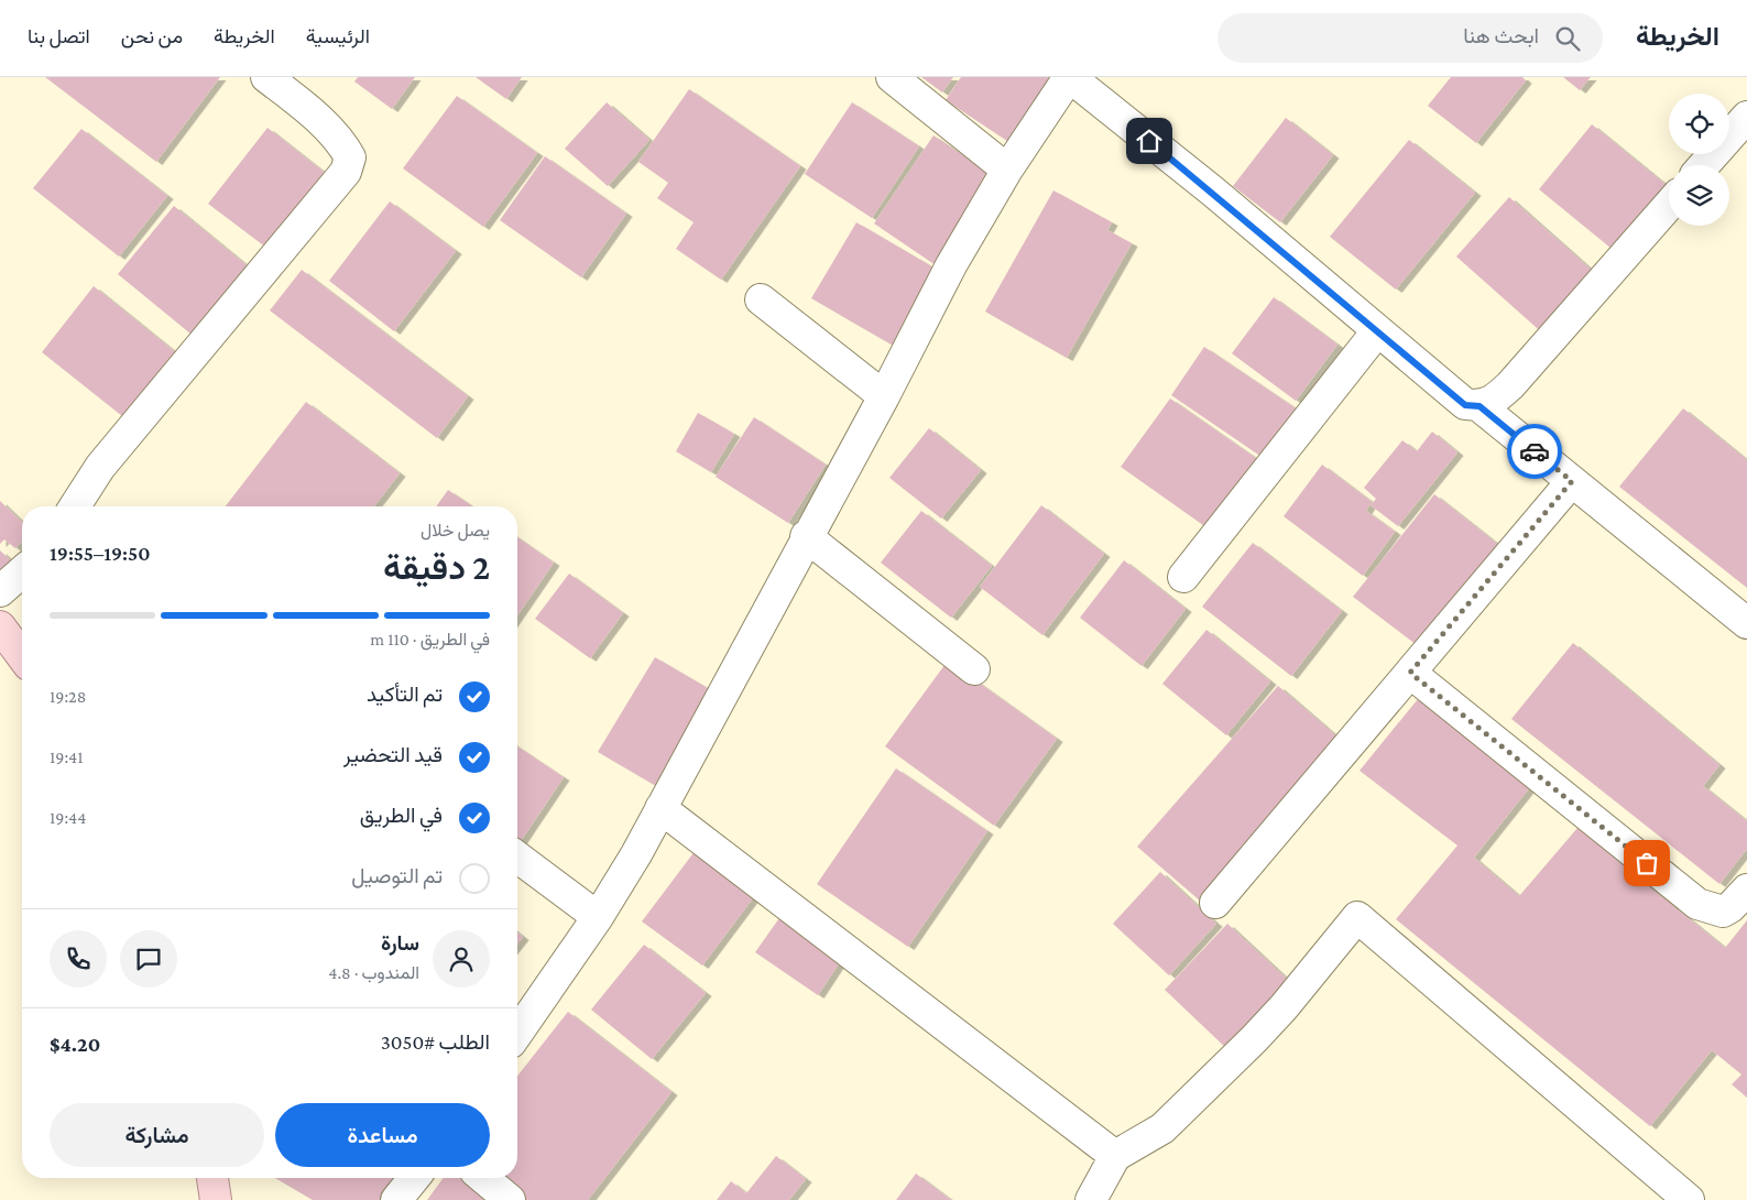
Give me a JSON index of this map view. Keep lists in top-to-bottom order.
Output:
{
  "page": {
    "header": "الخريطة",
    "search": "ابحث هنا",
    "nav": [
      "الرئيسية",
      "الخريطة",
      "من نحن",
      "اتصل بنا"
    ],
    "heading": ["2 دقيقة", "يصل خلال", "19:50–19:55"],
    "panel": [
      "سارة",
      "المندوب · 4.8",
      "الطلب #3050",
      "$4.20"
    ],
    "bar": "في الطريق · 110 m",
    "list": [
      ["تم التأكيد", "19:28"],
      ["قيد التحضير", "19:41"],
      ["في الطريق", "19:44"],
      "تم التوصيل"
    ],
    "buttons": ["مساعدة", "مشاركة"]
  }
}
